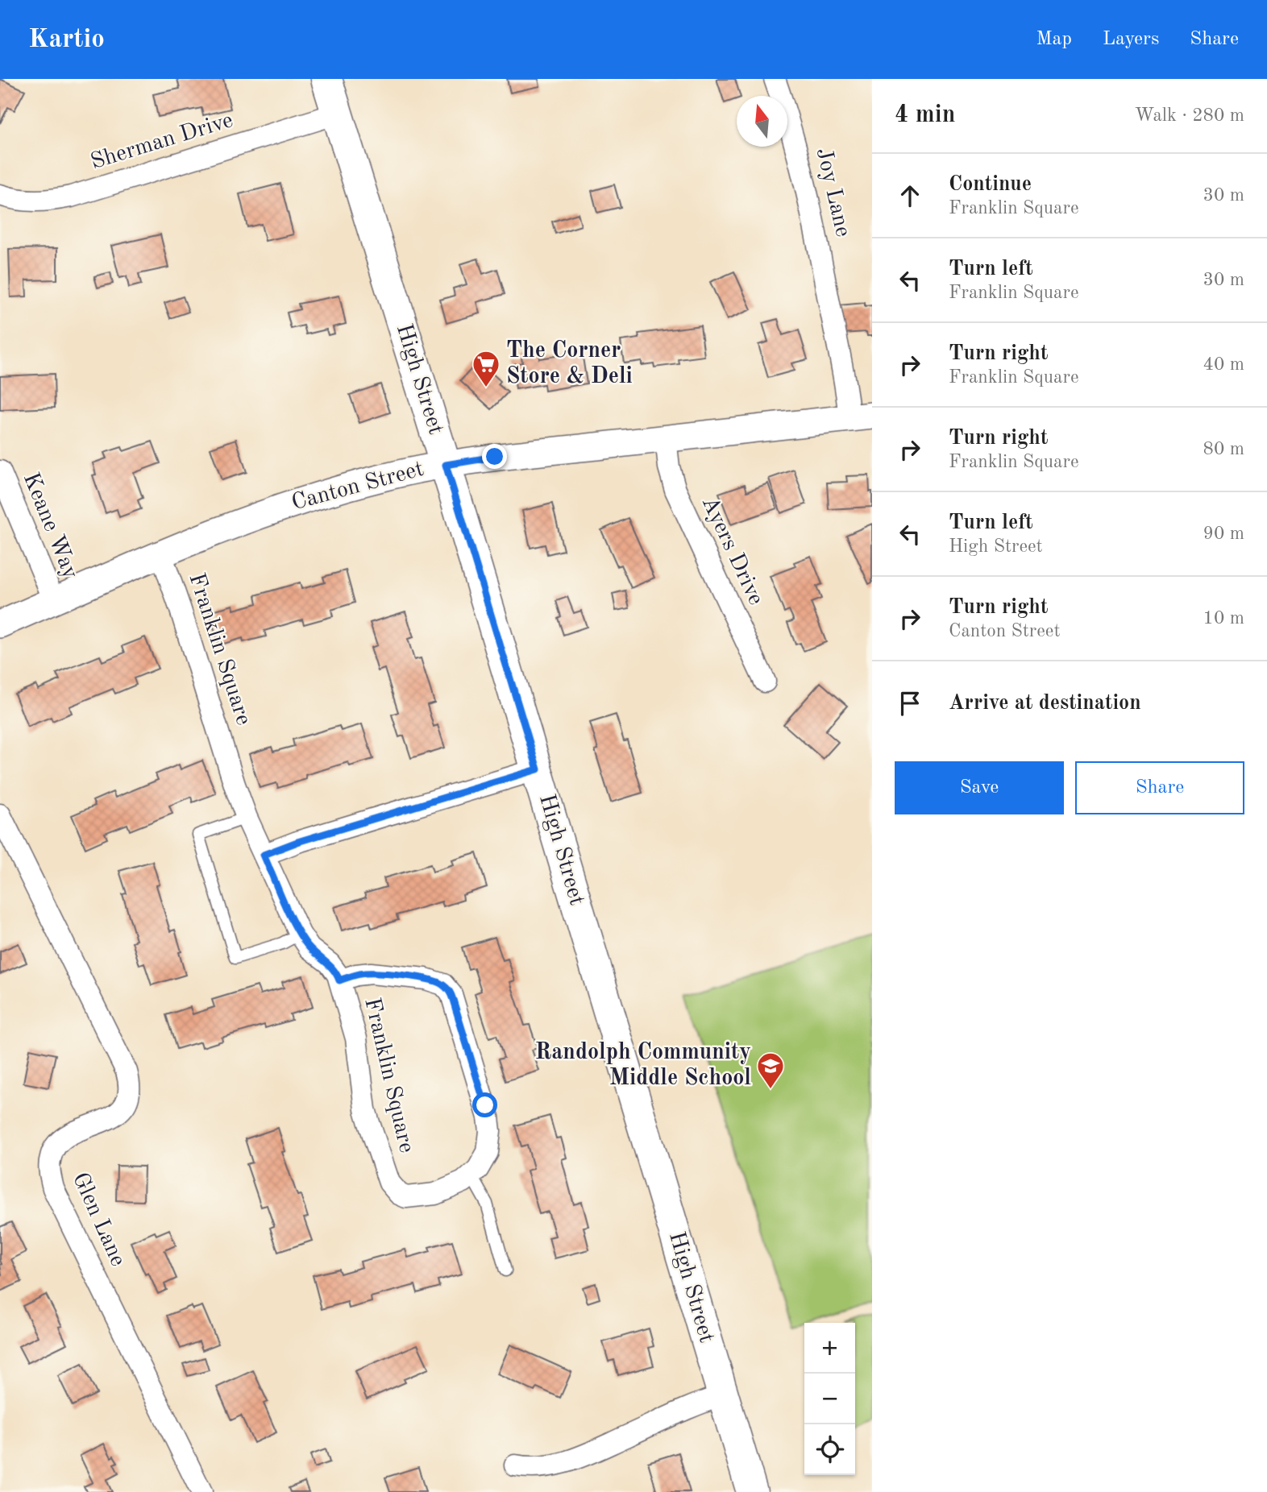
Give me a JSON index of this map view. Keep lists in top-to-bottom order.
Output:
{
  "streets": {
    "main road": ["High Street"],
    "street": [
      "Sherman Drive",
      "Joy Lane",
      "Canton Street",
      "Keane Way",
      "Ayers Drive",
      "Franklin Square",
      "Glen Lane"
    ]
  },
  "crossings": [
    ["Sherman Drive", "High Street"],
    ["Joy Lane", "Canton Street"],
    ["High Street", "Canton Street"],
    ["Canton Street", "Keane Way"],
    ["Canton Street", "Ayers Drive"],
    ["Canton Street", "Franklin Square"]
  ],
  "places": {
    "supermarket": ["The Corner Store & Deli"],
    "school or university": ["Randolph Community Middle School"]
  },
  "north": "top",
  "page": {
    "header": "Kartio",
    "nav": ["Map", "Layers", "Share"],
    "heading": ["4 min", "Walk · 280 m"],
    "list": [
      ["Continue", "Franklin Square", "30 m"],
      ["Turn left", "Franklin Square", "30 m"],
      ["Turn right", "Franklin Square", "40 m"],
      ["Turn right", "Franklin Square", "80 m"],
      ["Turn left", "High Street", "90 m"],
      ["Turn right", "Canton Street", "10 m"],
      "Arrive at destination"
    ],
    "buttons": ["Save", "Share"],
    "map_buttons": ["+", "−"]
  }
}
